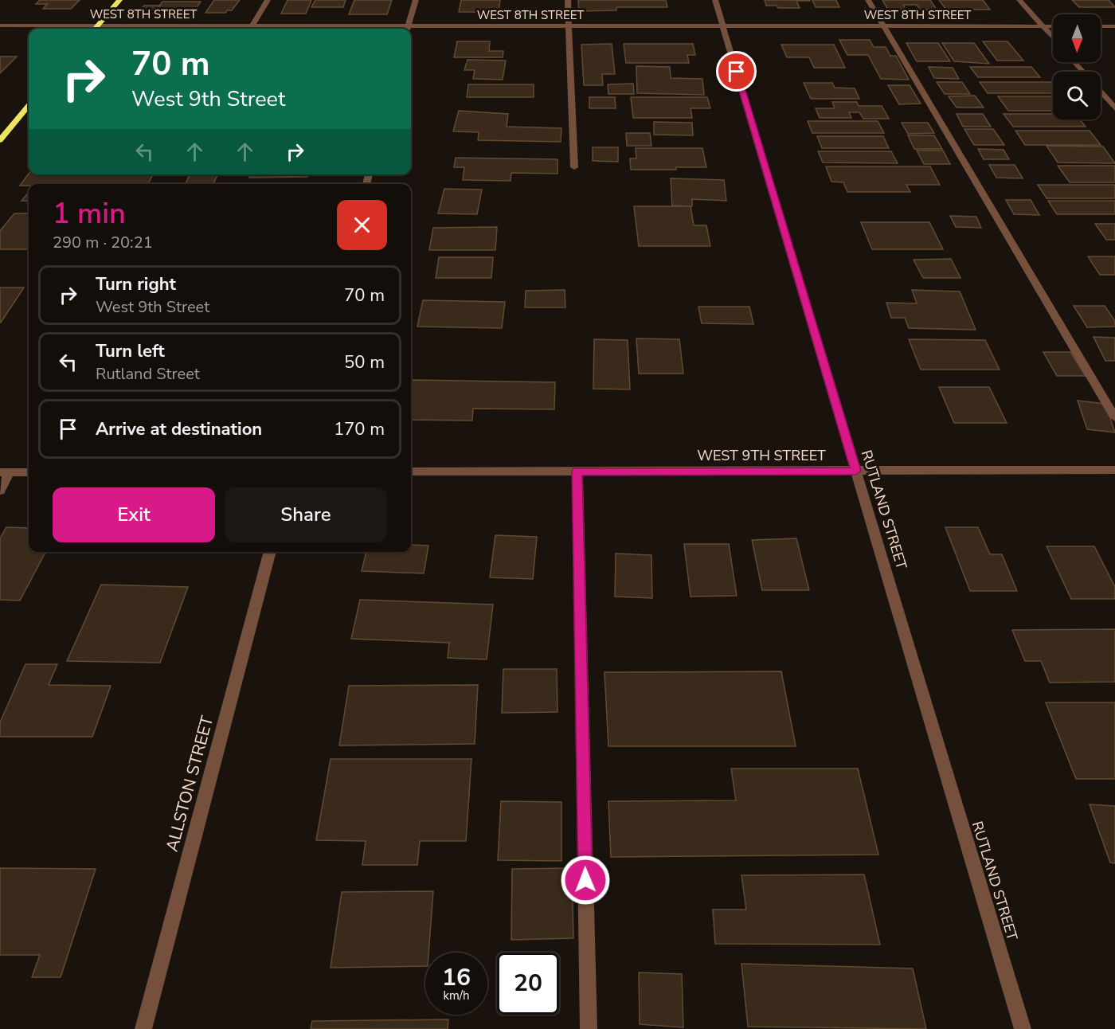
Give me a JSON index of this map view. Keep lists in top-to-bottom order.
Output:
{
  "streets": {
    "street": [
      "WEST 8TH STREET",
      "WEST 9TH STREET",
      "RUTLAND STREET",
      "ALLSTON STREET"
    ]
  },
  "crossings": [
    ["WEST 8TH STREET", "RUTLAND STREET"],
    ["WEST 9TH STREET", "RUTLAND STREET"]
  ],
  "north": "bottom",
  "page": {
    "turn": ["70 m", "West 9th Street"],
    "heading": ["1 min", "290 m · 20:21"],
    "list": [
      {
        "name": "Turn right",
        "note": "West 9th Street",
        "value": "70 m"
      },
      {
        "name": "Turn left",
        "note": "Rutland Street",
        "value": "50 m"
      },
      {
        "name": "Arrive at destination",
        "value": "170 m"
      }
    ],
    "buttons": ["Exit", "Share"],
    "speed": "16 km/h",
    "limit": "20"
  }
}
